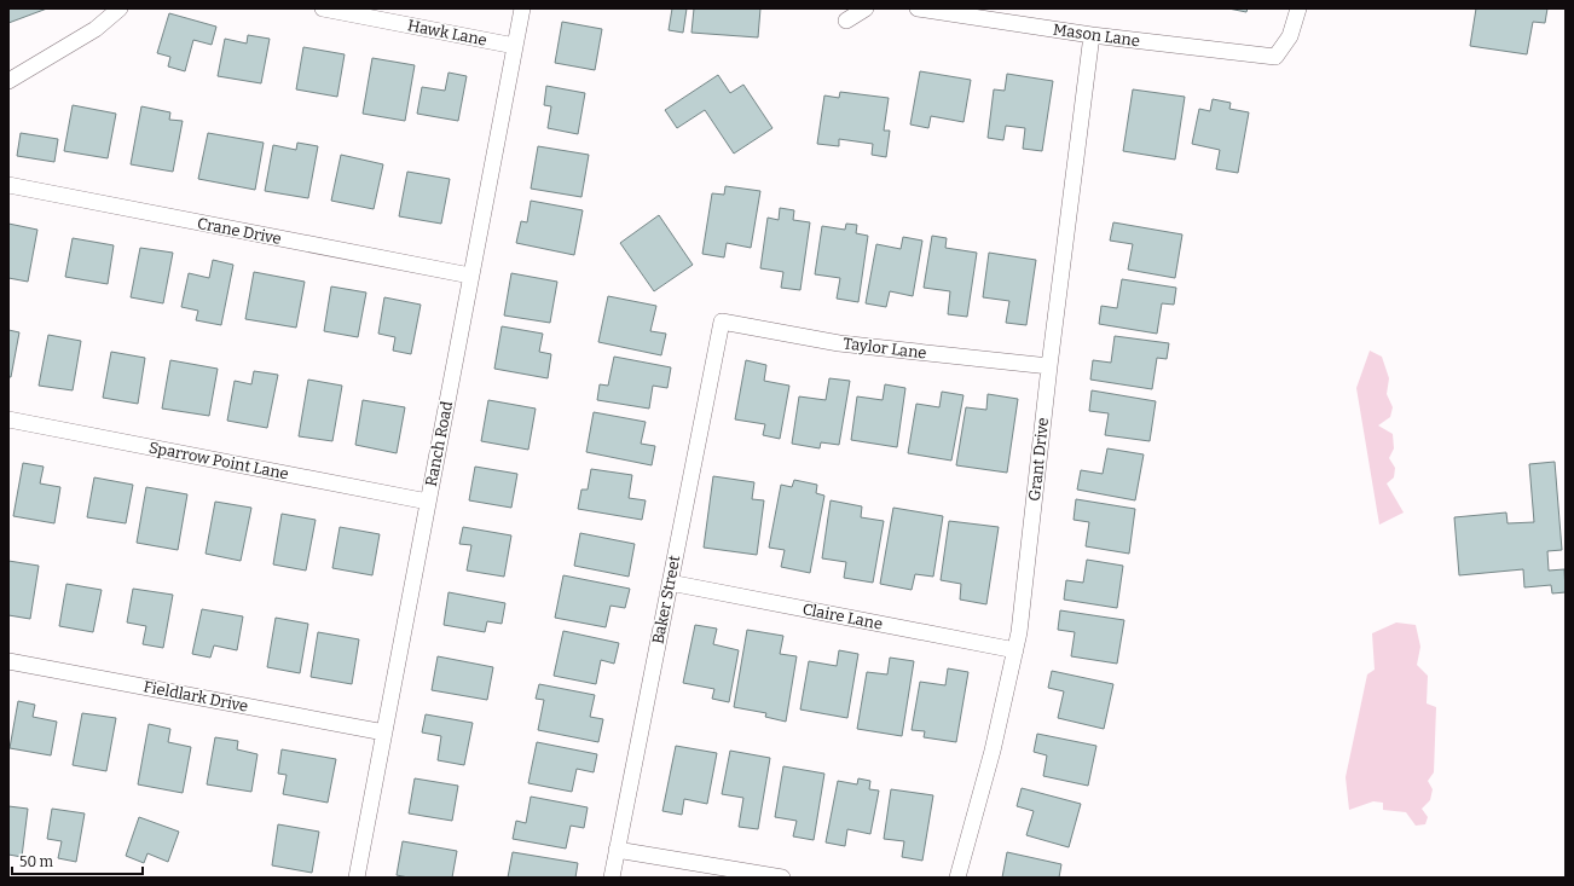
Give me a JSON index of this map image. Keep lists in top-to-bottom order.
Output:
{
  "streets": {
    "street": [
      "Hawk Lane",
      "Mason Lane",
      "Crane Drive",
      "Taylor Lane",
      "Ranch Road",
      "Grant Drive",
      "Sparrow Point Lane",
      "Baker Street",
      "Claire Lane",
      "Fieldlark Drive"
    ]
  },
  "crossings": [
    ["Hawk Lane", "Ranch Road"],
    ["Mason Lane", "Grant Drive"],
    ["Crane Drive", "Ranch Road"],
    ["Taylor Lane", "Grant Drive"],
    ["Taylor Lane", "Baker Street"],
    ["Ranch Road", "Sparrow Point Lane"],
    ["Ranch Road", "Fieldlark Drive"],
    ["Grant Drive", "Claire Lane"],
    ["Baker Street", "Claire Lane"]
  ],
  "scale_bar": "50 m"
}
